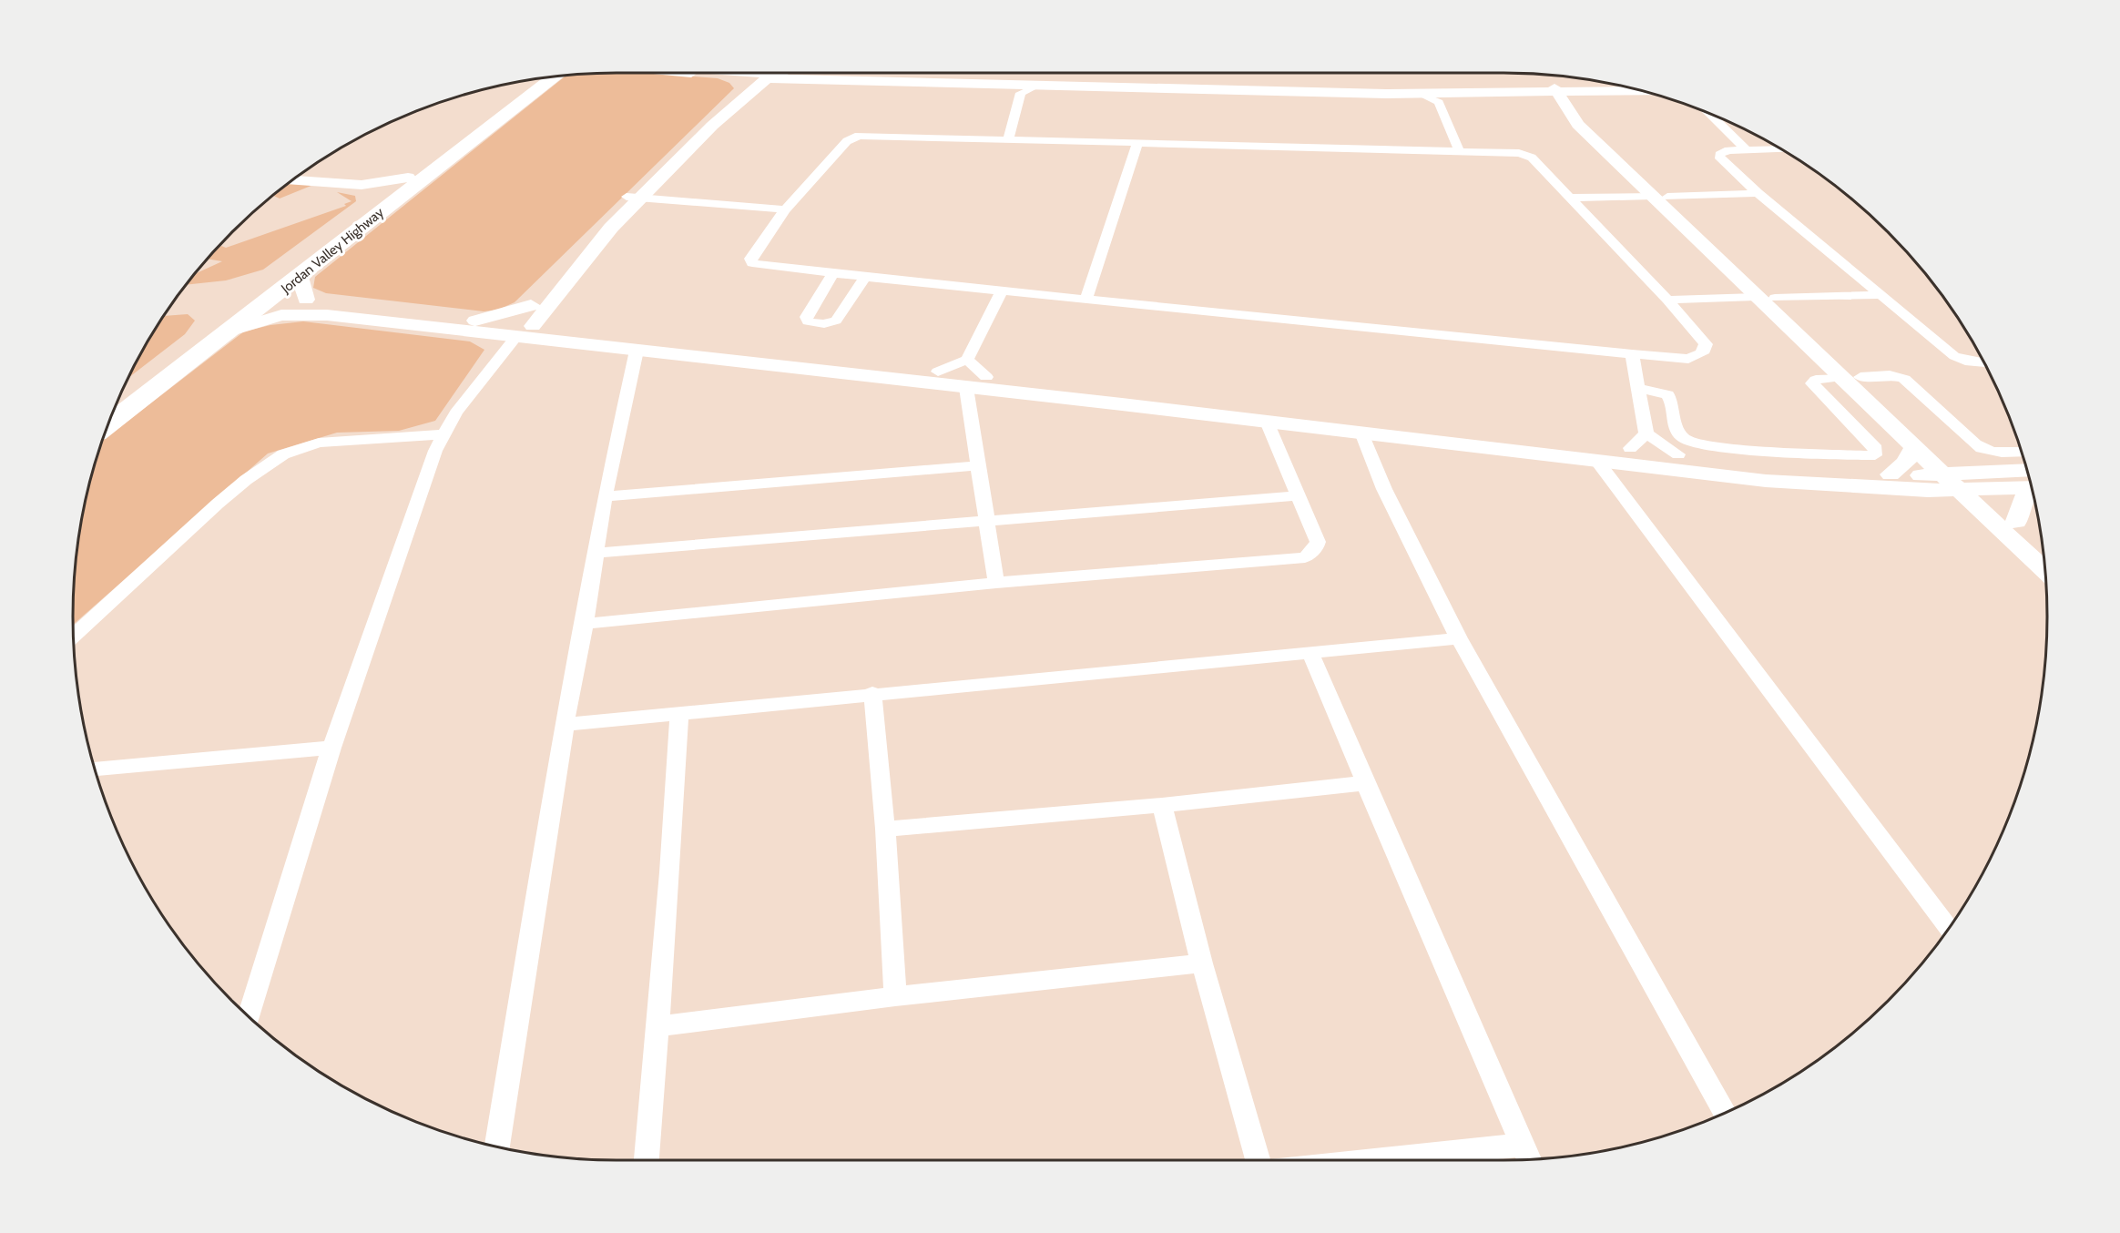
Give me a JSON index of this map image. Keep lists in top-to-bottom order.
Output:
{
  "streets": {
    "highway": ["Jordan Valley Highway"]
  }
}
